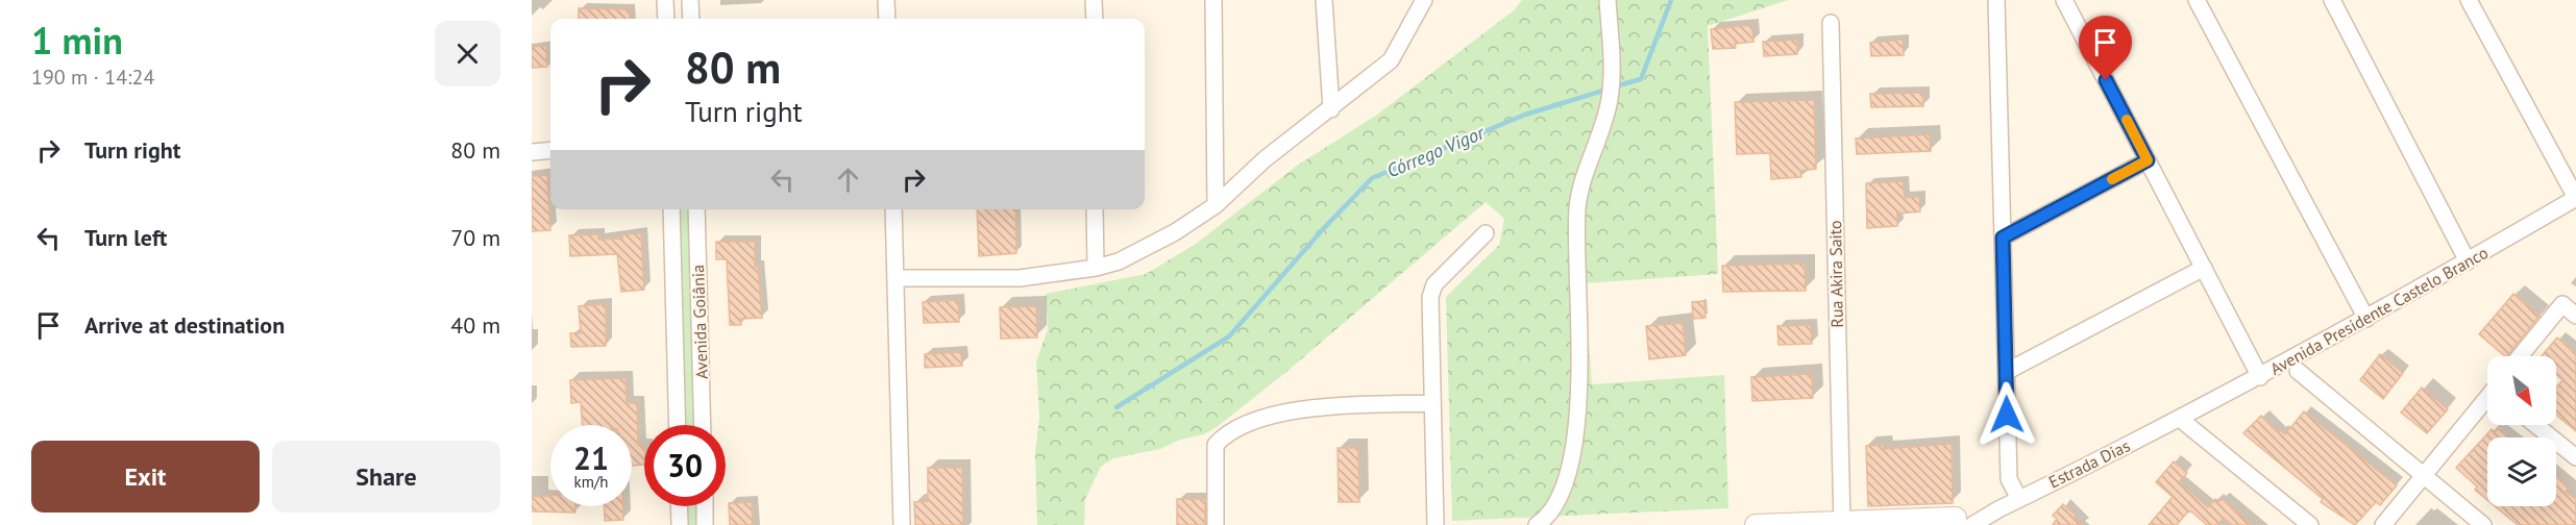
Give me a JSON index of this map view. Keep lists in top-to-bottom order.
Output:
{
  "streets": {
    "street": [
      "Rua Akira Saito",
      "Avenida Presidente Castelo Branco",
      "Avenida Goiânia",
      "Estrada Dias"
    ]
  },
  "crossings": [
    ["Avenida Presidente Castelo Branco", "Estrada Dias"]
  ],
  "water": ["Córrego Vigor"],
  "north": "bottom right",
  "page": {
    "heading": ["1 min", "190 m · 14:24"],
    "turn": ["80 m", "Turn right"],
    "list": [
      {
        "name": "Turn right",
        "value": "80 m"
      },
      {
        "name": "Turn left",
        "value": "70 m"
      },
      {
        "name": "Arrive at destination",
        "value": "40 m"
      }
    ],
    "speed": "21 km/h",
    "limit": "30",
    "buttons": ["Exit", "Share"]
  }
}
